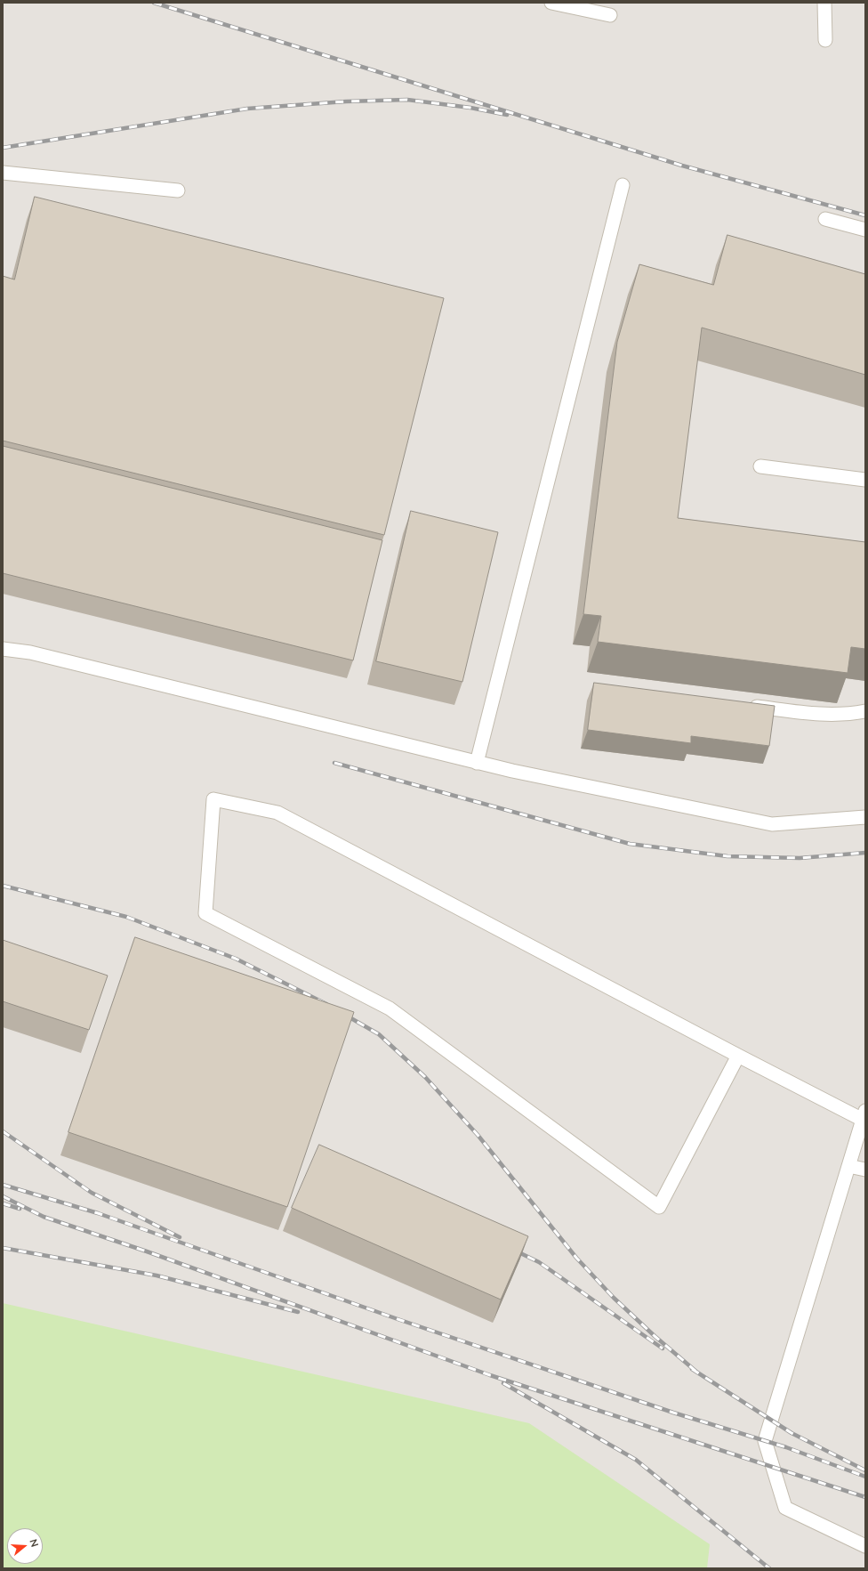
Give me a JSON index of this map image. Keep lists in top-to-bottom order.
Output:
{
  "north": "right"
}
